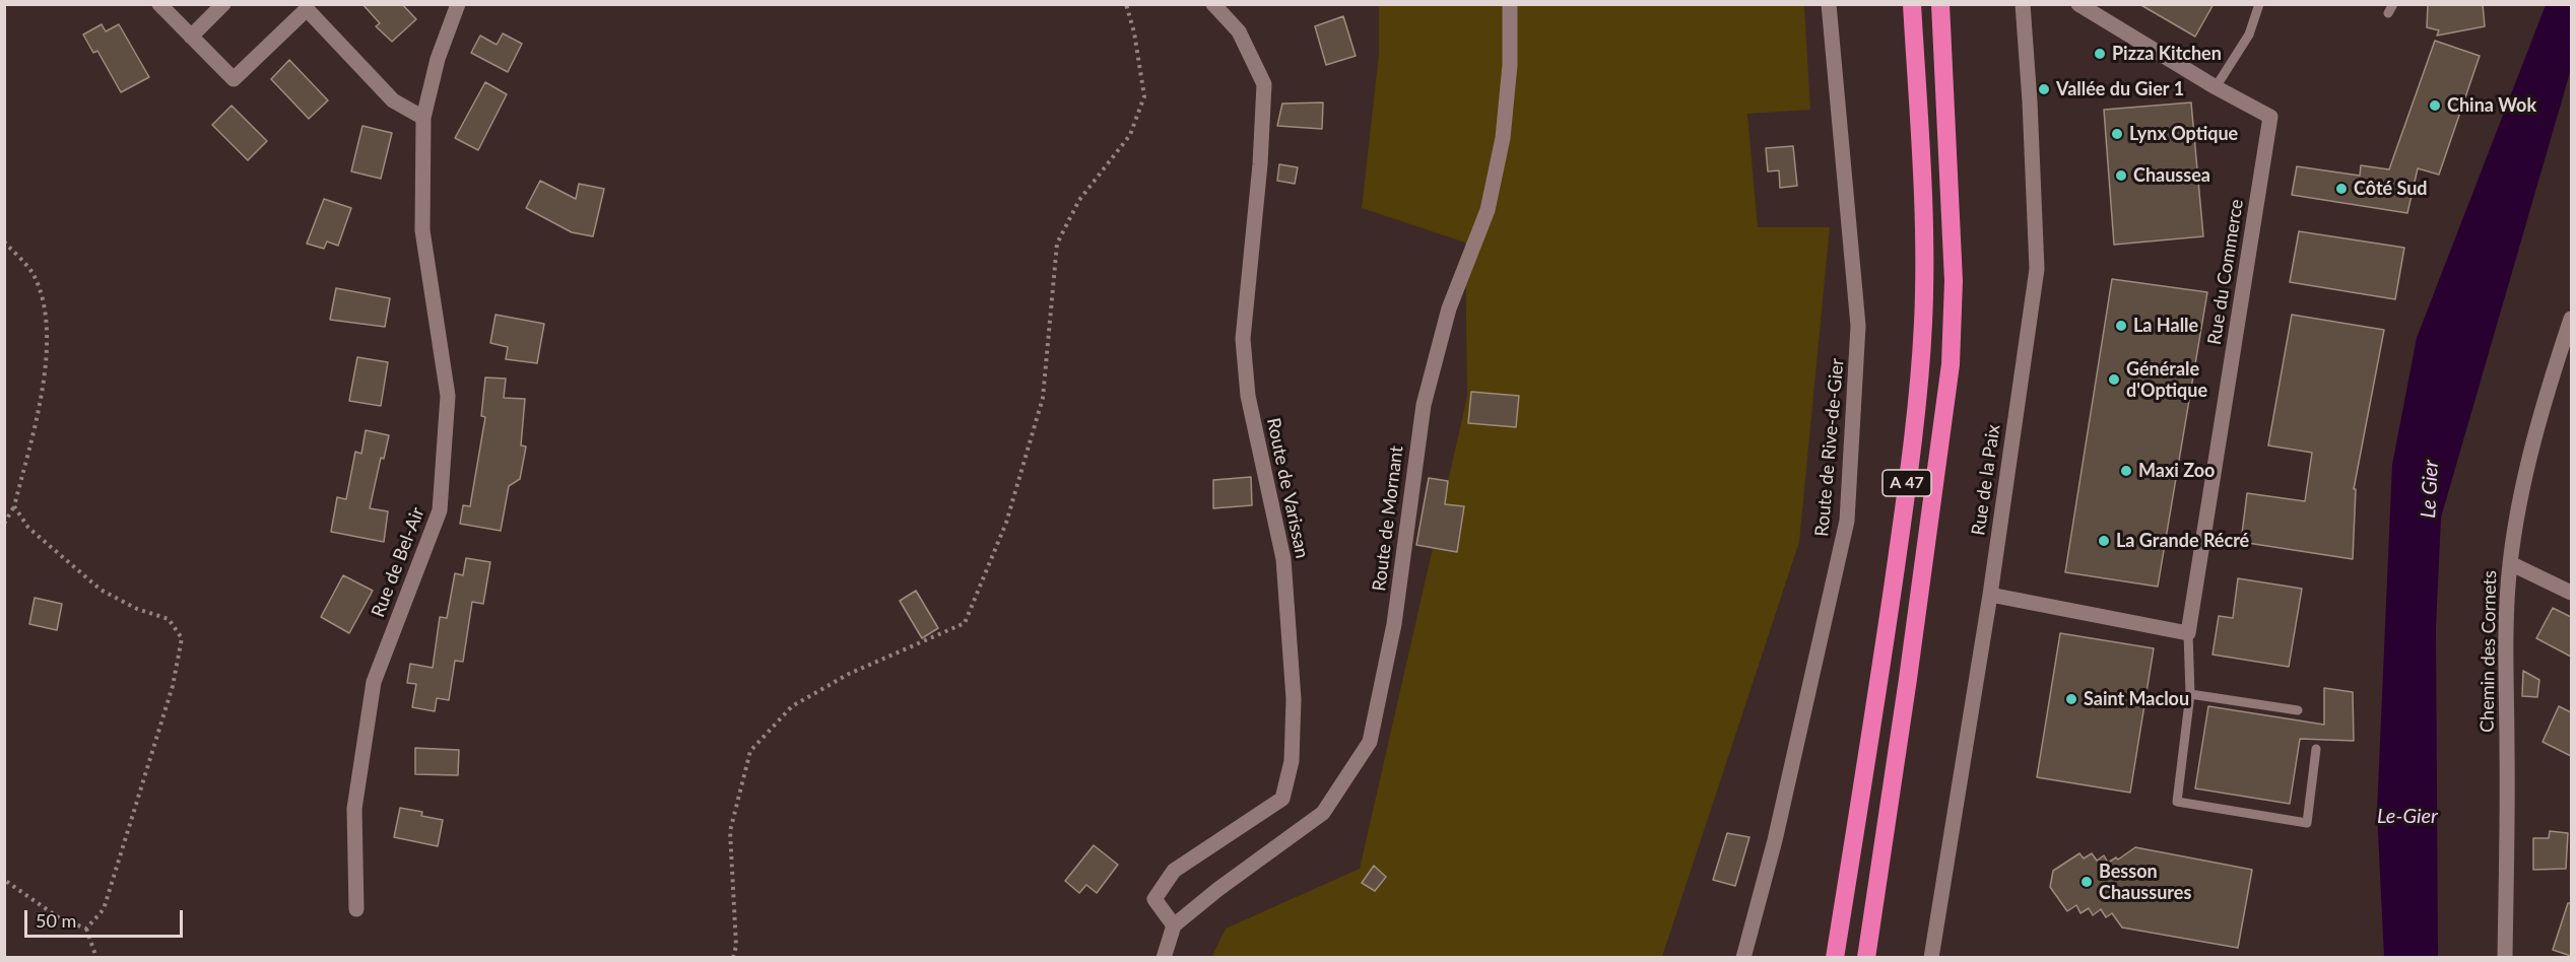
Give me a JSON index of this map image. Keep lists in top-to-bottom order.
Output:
{
  "streets": {
    "highway": ["A 47"],
    "street": [
      "Rue du Commerce",
      "Route de Rive-de-Gier",
      "Rue de la Paix",
      "Route de Varissan",
      "Route de Mornant",
      "Rue de Bel-Air",
      "Chemin des Cornets"
    ]
  },
  "crossings": [
    ["Route de Varissan", "Route de Mornant"]
  ],
  "water": ["Le Gier", "Le-Gier"],
  "places": [
    "Pizza Kitchen",
    "Vallée du Gier 1",
    "China Wok",
    "Lynx Optique",
    "Chaussea",
    "Côté Sud",
    "La Halle",
    "Générale d'Optique",
    "Maxi Zoo",
    "La Grande Récré",
    "Saint Maclou",
    "Besson Chaussures"
  ],
  "scale_bar": "50 m"
}
